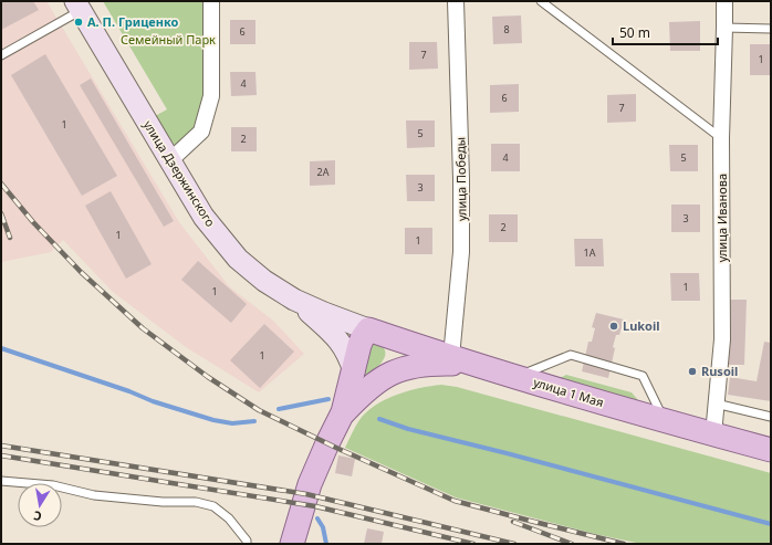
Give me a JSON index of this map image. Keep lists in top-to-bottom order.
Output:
{
  "streets": {
    "main road": ["улица Дзержинского", "улица 1 Мая"],
    "street": ["улица Победы", "улица Иванова"]
  },
  "crossings": [
    ["улица Дзержинского", "улица 1 Мая"],
    ["улица Победы", "улица 1 Мая"],
    ["улица Иванова", "улица 1 Мая"]
  ],
  "parks": ["Семейный Парк"],
  "places": ["А. П. Гриценко", "Lukoil", "Rusoil"],
  "house_numbers": [
    "8",
    "6",
    "7",
    "1",
    "4",
    "6",
    "7",
    "1",
    "5",
    "2",
    "4",
    "5",
    "2А",
    "3",
    "3",
    "2",
    "1",
    "1",
    "1А",
    "1",
    "1",
    "1"
  ],
  "scale_bar": "50 m",
  "north": "bottom"
}
